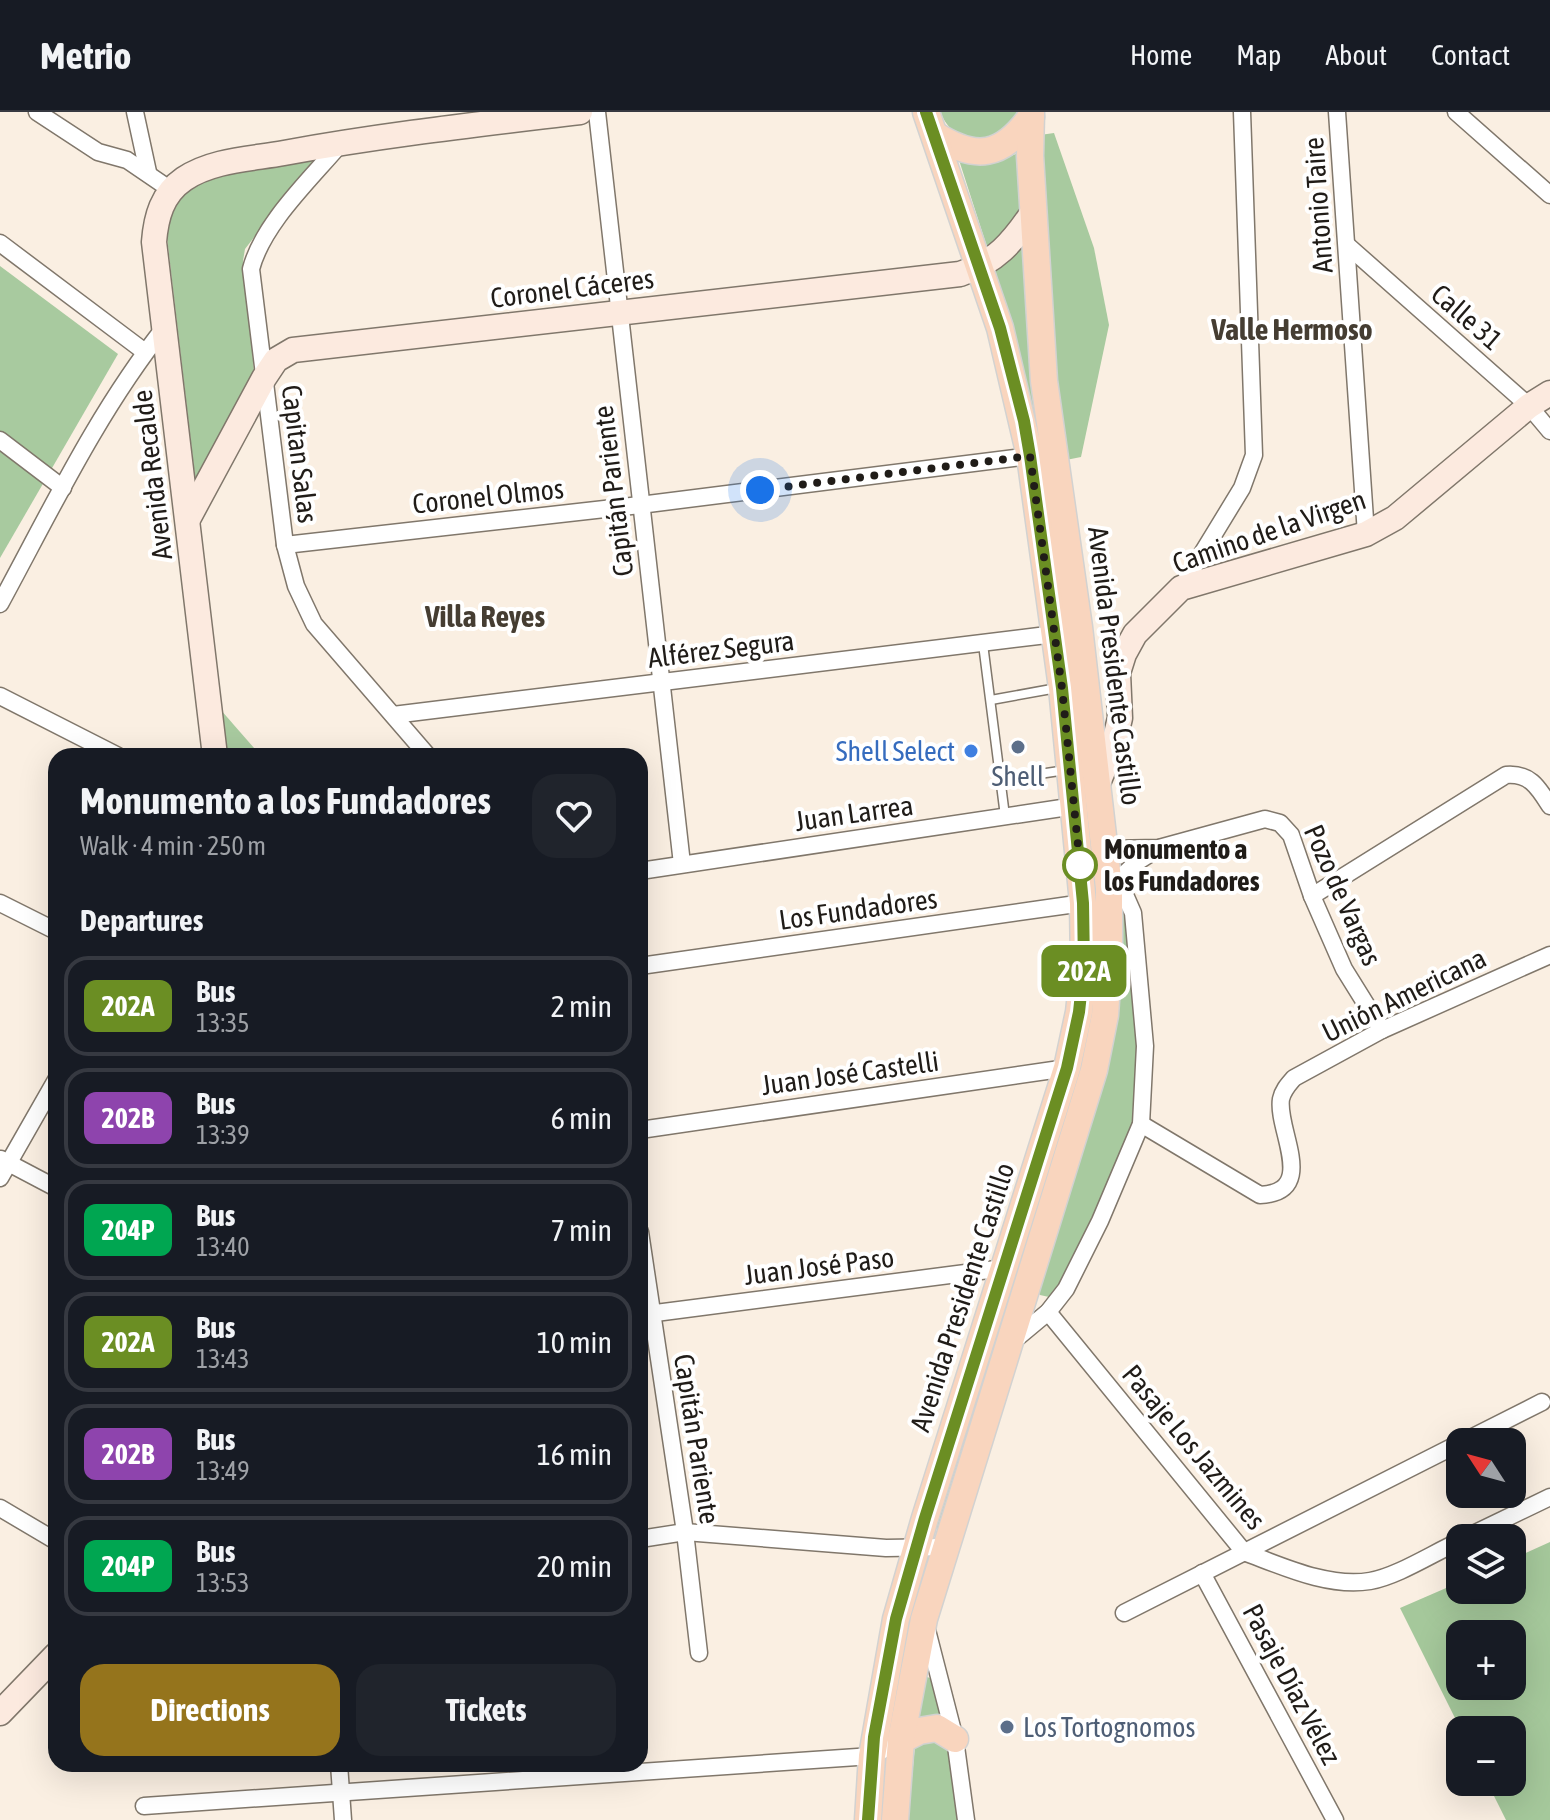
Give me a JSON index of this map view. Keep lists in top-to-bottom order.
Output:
{
  "streets": {
    "main road": ["Avenida Presidente Castillo"],
    "street": [
      "Antonio Taire",
      "Coronel Cáceres",
      "Calle 31",
      "Capitan Salas",
      "Avenida Recalde",
      "Capitán Pariente",
      "Coronel Olmos",
      "Camino de la Virgen",
      "Alférez Segura",
      "Juan Larrea",
      "Pozo de Vargas",
      "Los Fundadores",
      "Unión Americana",
      "Juan José Castelli",
      "Juan José Paso",
      "Pasaje Los Jazmines",
      "Pasaje Díaz Vélez"
    ]
  },
  "crossings": [
    ["Antonio Taire", "Calle 31"],
    ["Antonio Taire", "Camino de la Virgen"],
    ["Coronel Cáceres", "Capitan Salas"],
    ["Coronel Cáceres", "Avenida Recalde"],
    ["Coronel Cáceres", "Capitán Pariente"],
    ["Coronel Cáceres", "Avenida Presidente Castillo"],
    ["Calle 31", "Camino de la Virgen"],
    ["Capitan Salas", "Coronel Olmos"],
    ["Capitan Salas", "Alférez Segura"],
    ["Capitán Pariente", "Coronel Olmos"],
    ["Capitán Pariente", "Alférez Segura"],
    ["Capitán Pariente", "Juan Larrea"],
    ["Coronel Olmos", "Avenida Presidente Castillo"],
    ["Camino de la Virgen", "Avenida Presidente Castillo"],
    ["Alférez Segura", "Avenida Presidente Castillo"],
    ["Avenida Presidente Castillo", "Juan Larrea"],
    ["Avenida Presidente Castillo", "Los Fundadores"],
    ["Avenida Presidente Castillo", "Juan José Castelli"],
    ["Avenida Presidente Castillo", "Juan José Paso"],
    ["Pozo de Vargas", "Unión Americana"]
  ],
  "districts": ["Valle Hermoso", "Villa Reyes"],
  "places": [
    "Shell",
    "Shell Select",
    "Monumento a los Fundadores",
    "Los Tortognomos"
  ],
  "lines": ["bus line 202A"],
  "north": "top left",
  "page": {
    "header": "Metrio",
    "nav": [
      "Home",
      "Map",
      "About",
      "Contact"
    ],
    "on_map": "202A",
    "heading": [
      ["Monumento a los Fundadores", "Walk · 4 min · 250 m"],
      "Departures"
    ],
    "list": [
      {
        "mark": "202A",
        "name": "Bus",
        "note": "13:35",
        "value": "2 min"
      },
      {
        "mark": "202B",
        "name": "Bus",
        "note": "13:39",
        "value": "6 min"
      },
      {
        "mark": "204P",
        "name": "Bus",
        "note": "13:40",
        "value": "7 min"
      },
      {
        "mark": "202A",
        "name": "Bus",
        "note": "13:43",
        "value": "10 min"
      },
      {
        "mark": "202B",
        "name": "Bus",
        "note": "13:49",
        "value": "16 min"
      },
      {
        "mark": "204P",
        "name": "Bus",
        "note": "13:53",
        "value": "20 min"
      }
    ],
    "map_buttons": ["+", "−"],
    "buttons": ["Directions", "Tickets"]
  }
}
